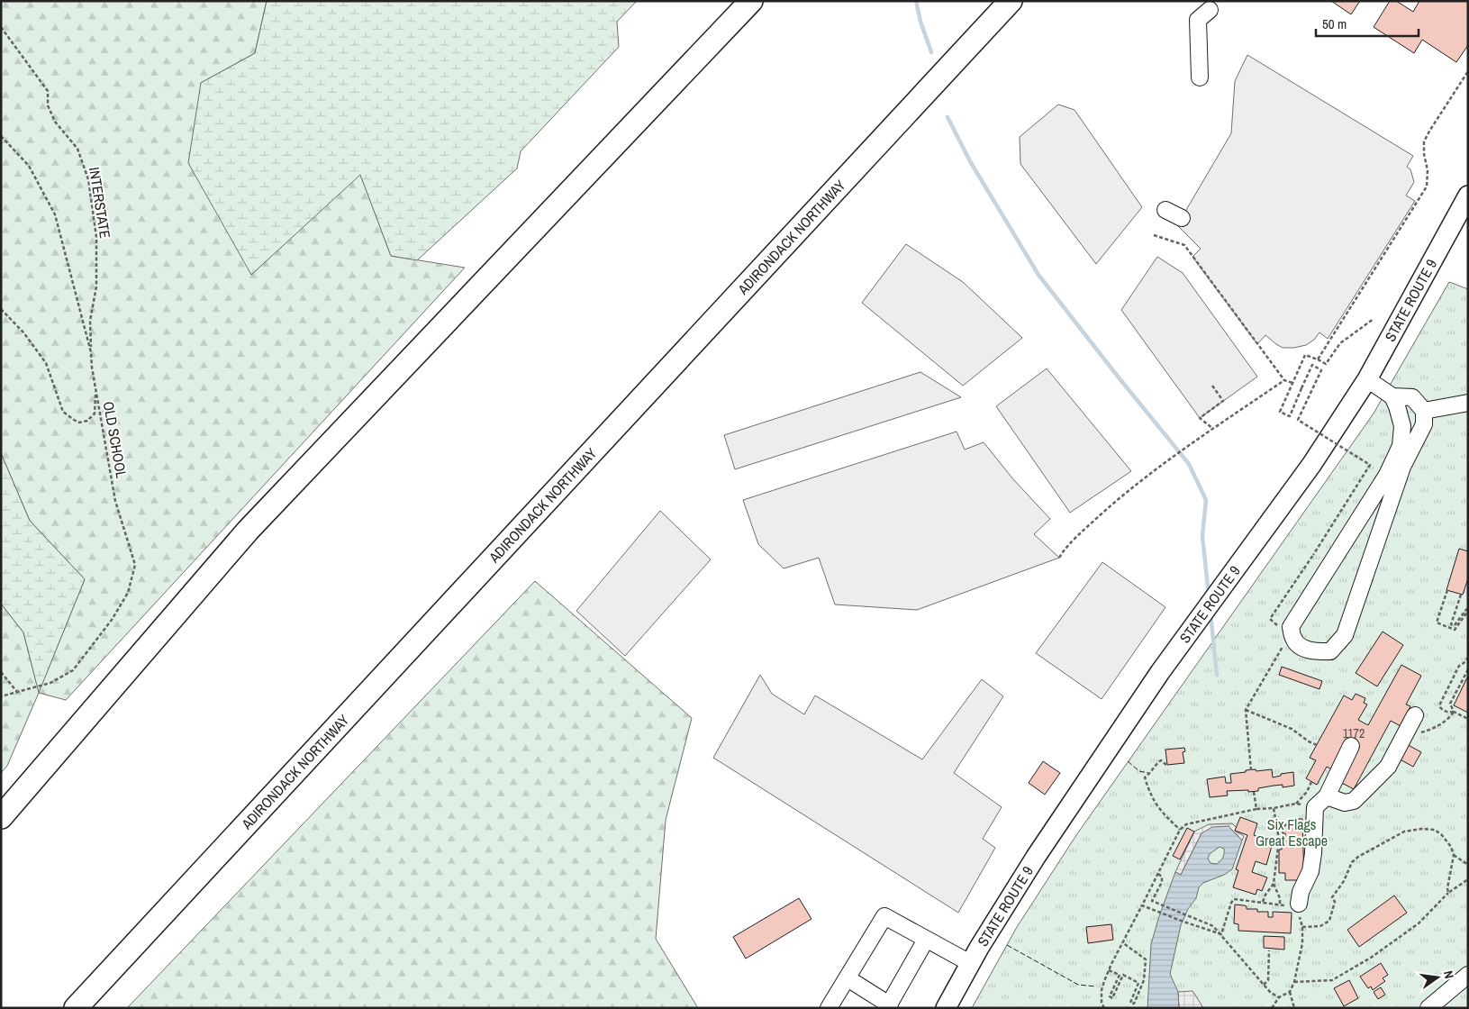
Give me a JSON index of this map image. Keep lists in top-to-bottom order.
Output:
{
  "streets": {
    "highway": ["ADIRONDACK NORTHWAY"],
    "main road": ["STATE ROUTE 9"],
    "path": ["INTERSTATE", "OLD SCHOOL"]
  },
  "crossings": [
    ["INTERSTATE", "OLD SCHOOL"]
  ],
  "parks": ["Six Flags Great Escape"],
  "house_numbers": ["1172"],
  "scale_bar": "50 m",
  "north": "right"
}
